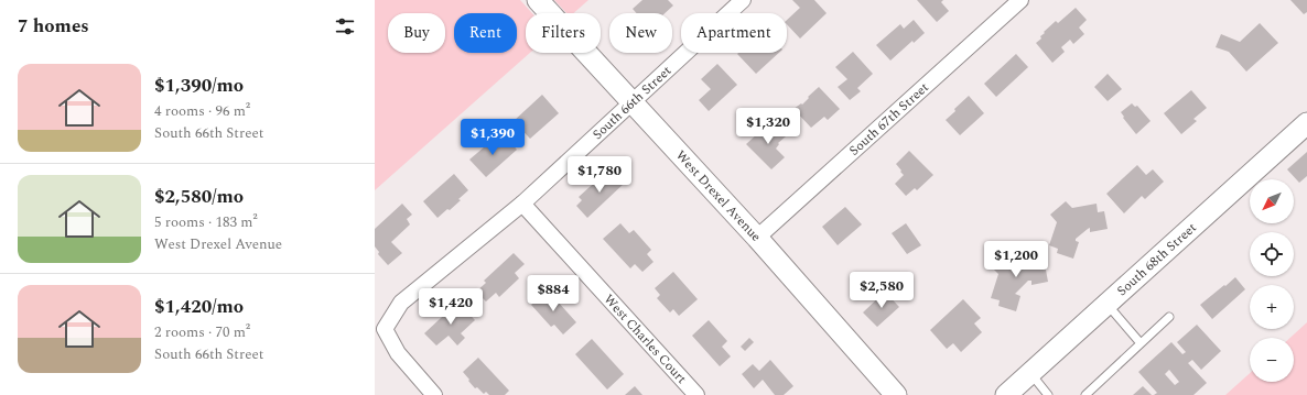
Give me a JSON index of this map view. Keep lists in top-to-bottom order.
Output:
{
  "streets": {
    "street": [
      "South 66th Street",
      "South 67th Street",
      "West Drexel Avenue",
      "South 68th Street",
      "West Charles Court"
    ]
  },
  "crossings": [
    ["South 66th Street", "West Drexel Avenue"],
    ["South 66th Street", "West Charles Court"],
    ["South 67th Street", "West Drexel Avenue"]
  ],
  "north": "bottom left",
  "page": {
    "heading": "7 homes",
    "chip": [
      "Buy",
      "Rent",
      "Filters",
      "New",
      "Apartment"
    ],
    "list": [
      {
        "name": "$1,390/mo",
        "note": "4 rooms · 96 m² · South 66th Street"
      },
      {
        "name": "$2,580/mo",
        "note": "5 rooms · 183 m² · West Drexel Avenue"
      },
      {
        "name": "$1,420/mo",
        "note": "2 rooms · 70 m² · South 66th Street"
      }
    ],
    "price": [
      "$1,320",
      "$1,390",
      "$1,780",
      "$1,200",
      "$2,580",
      "$884",
      "$1,420"
    ],
    "map_buttons": ["+", "−"]
  }
}
